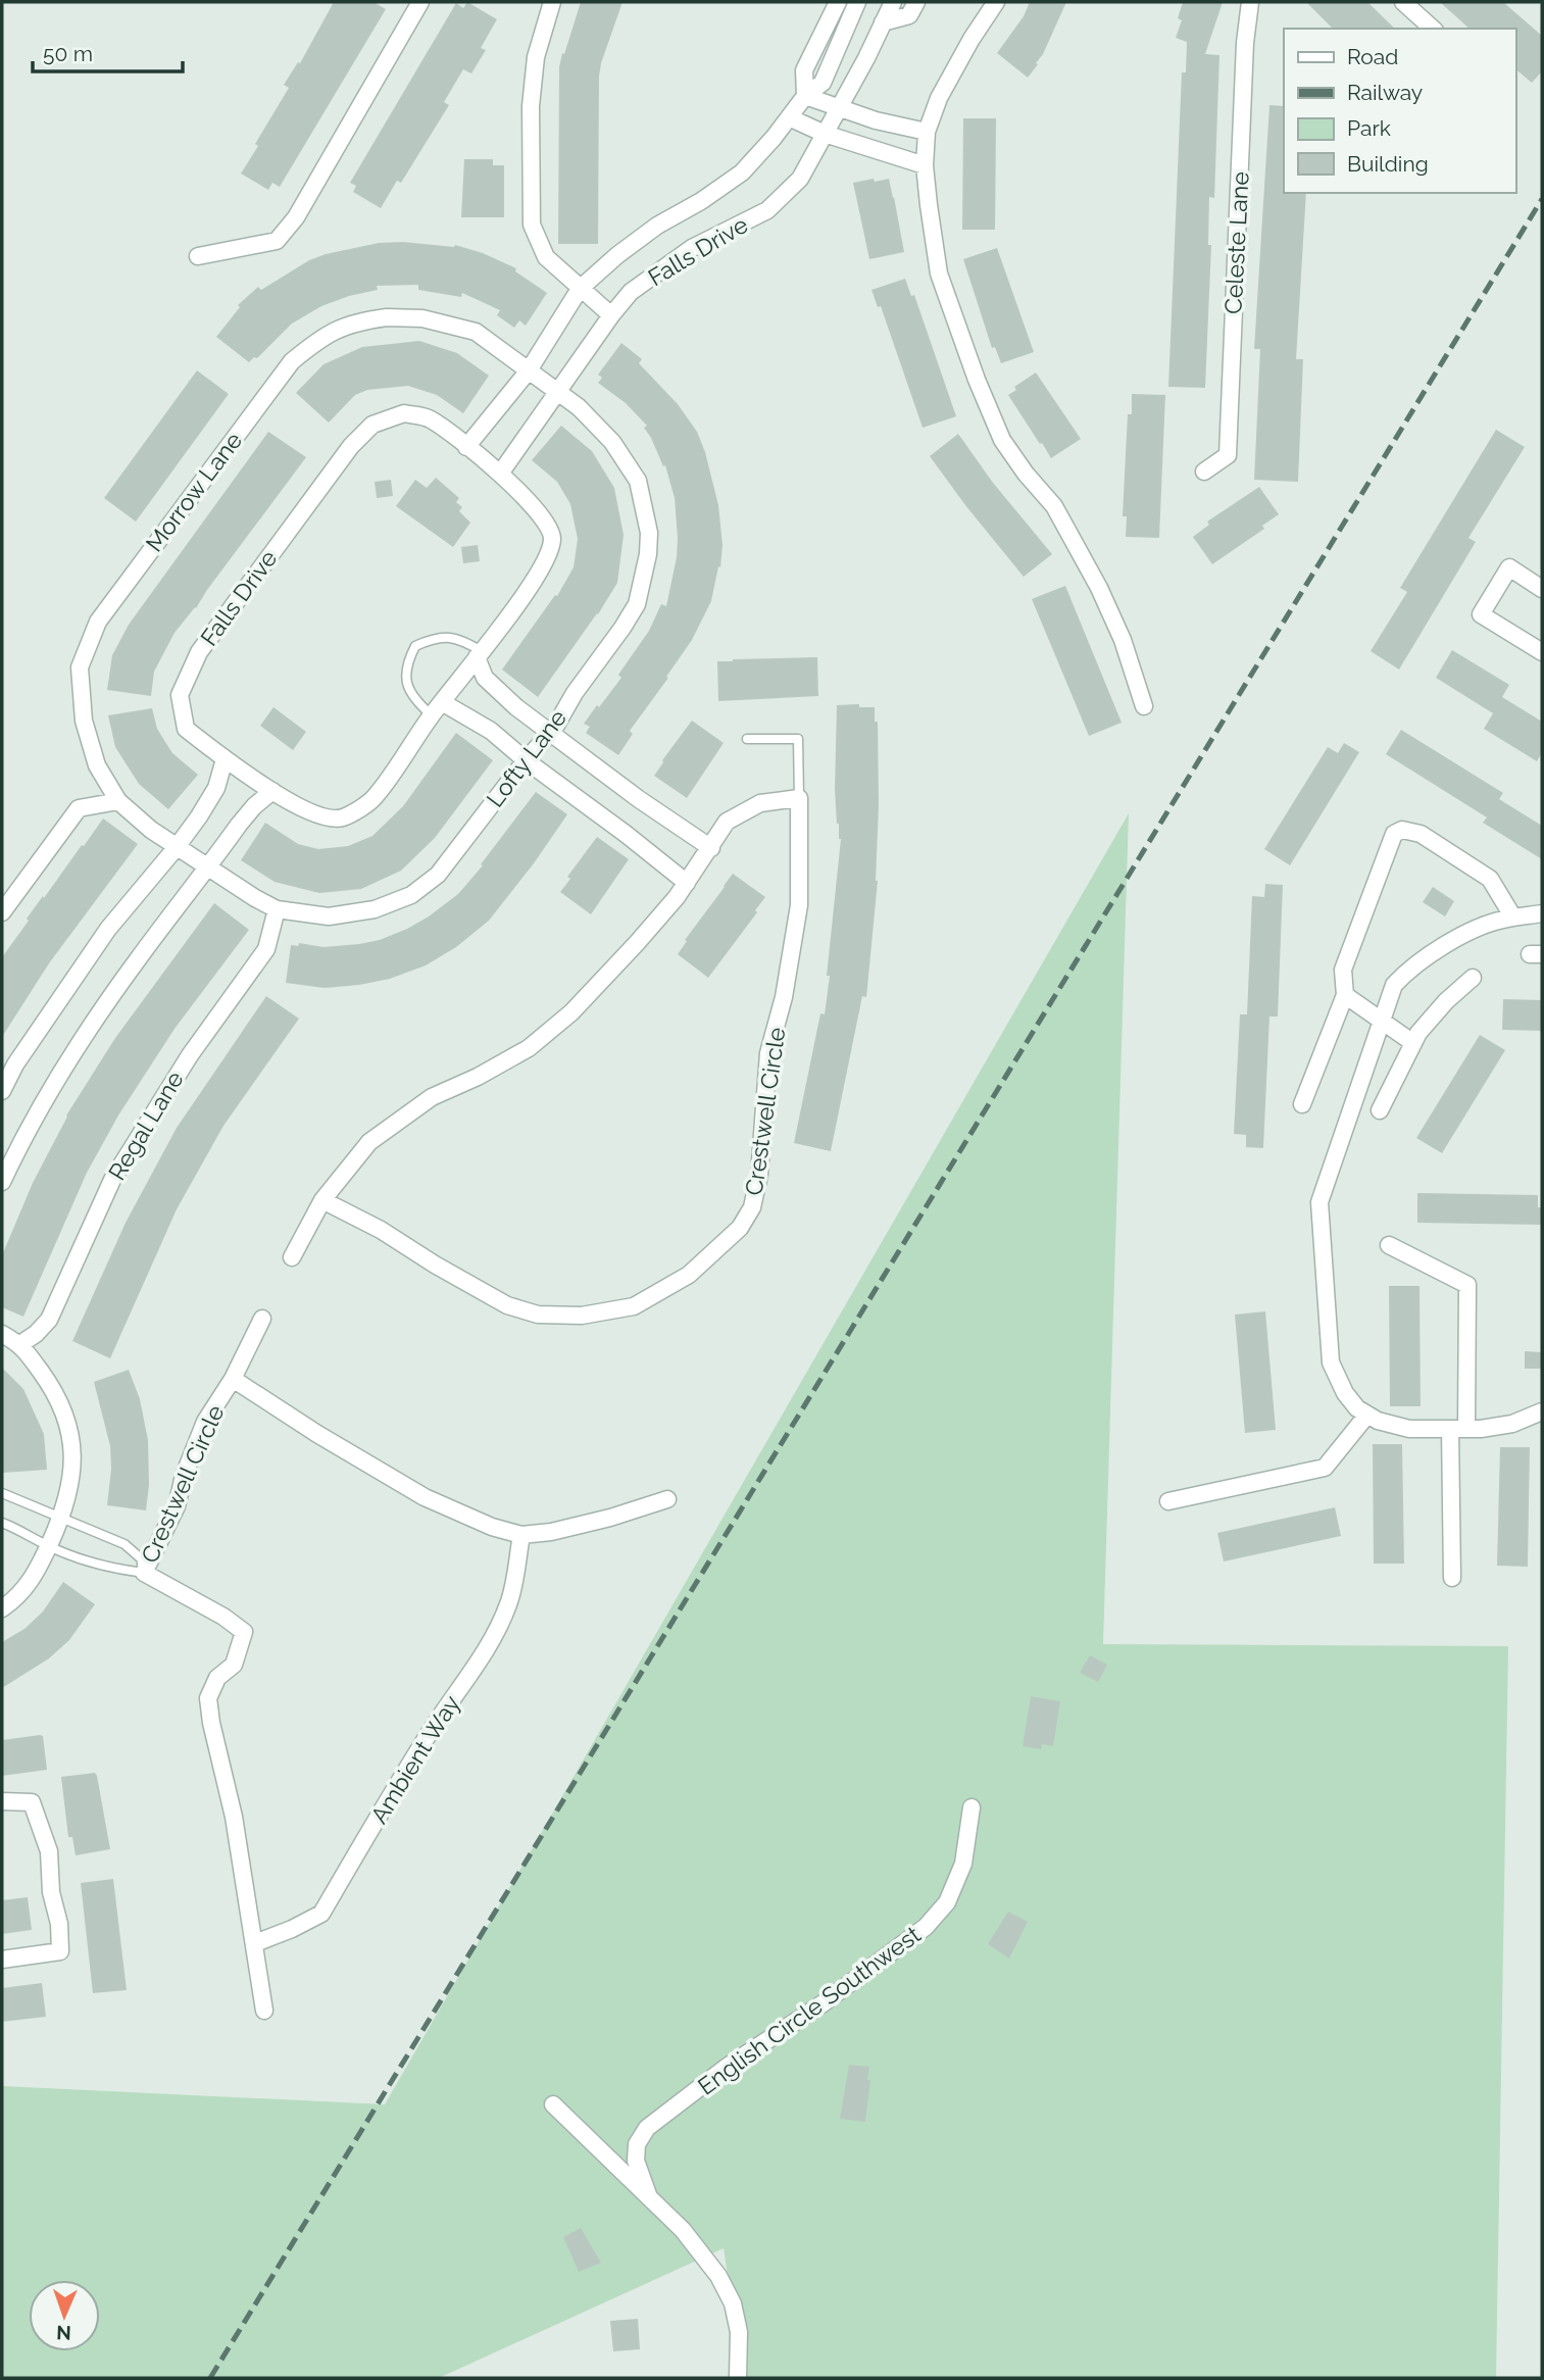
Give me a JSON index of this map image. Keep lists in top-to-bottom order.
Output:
{
  "streets": {
    "street": [
      "Celeste Lane",
      "Falls Drive",
      "Morrow Lane",
      "Lofty Lane",
      "Crestwell Circle",
      "Regal Lane",
      "Ambient Way",
      "English Circle Southwest"
    ]
  },
  "crossings": [
    ["Falls Drive", "Morrow Lane"],
    ["Falls Drive", "Lofty Lane"],
    ["Morrow Lane", "Lofty Lane"],
    ["Lofty Lane", "Regal Lane"]
  ],
  "legend": [
    "Road",
    "Railway",
    "Park",
    "Building"
  ],
  "scale_bar": "50 m",
  "north": "bottom"
}
